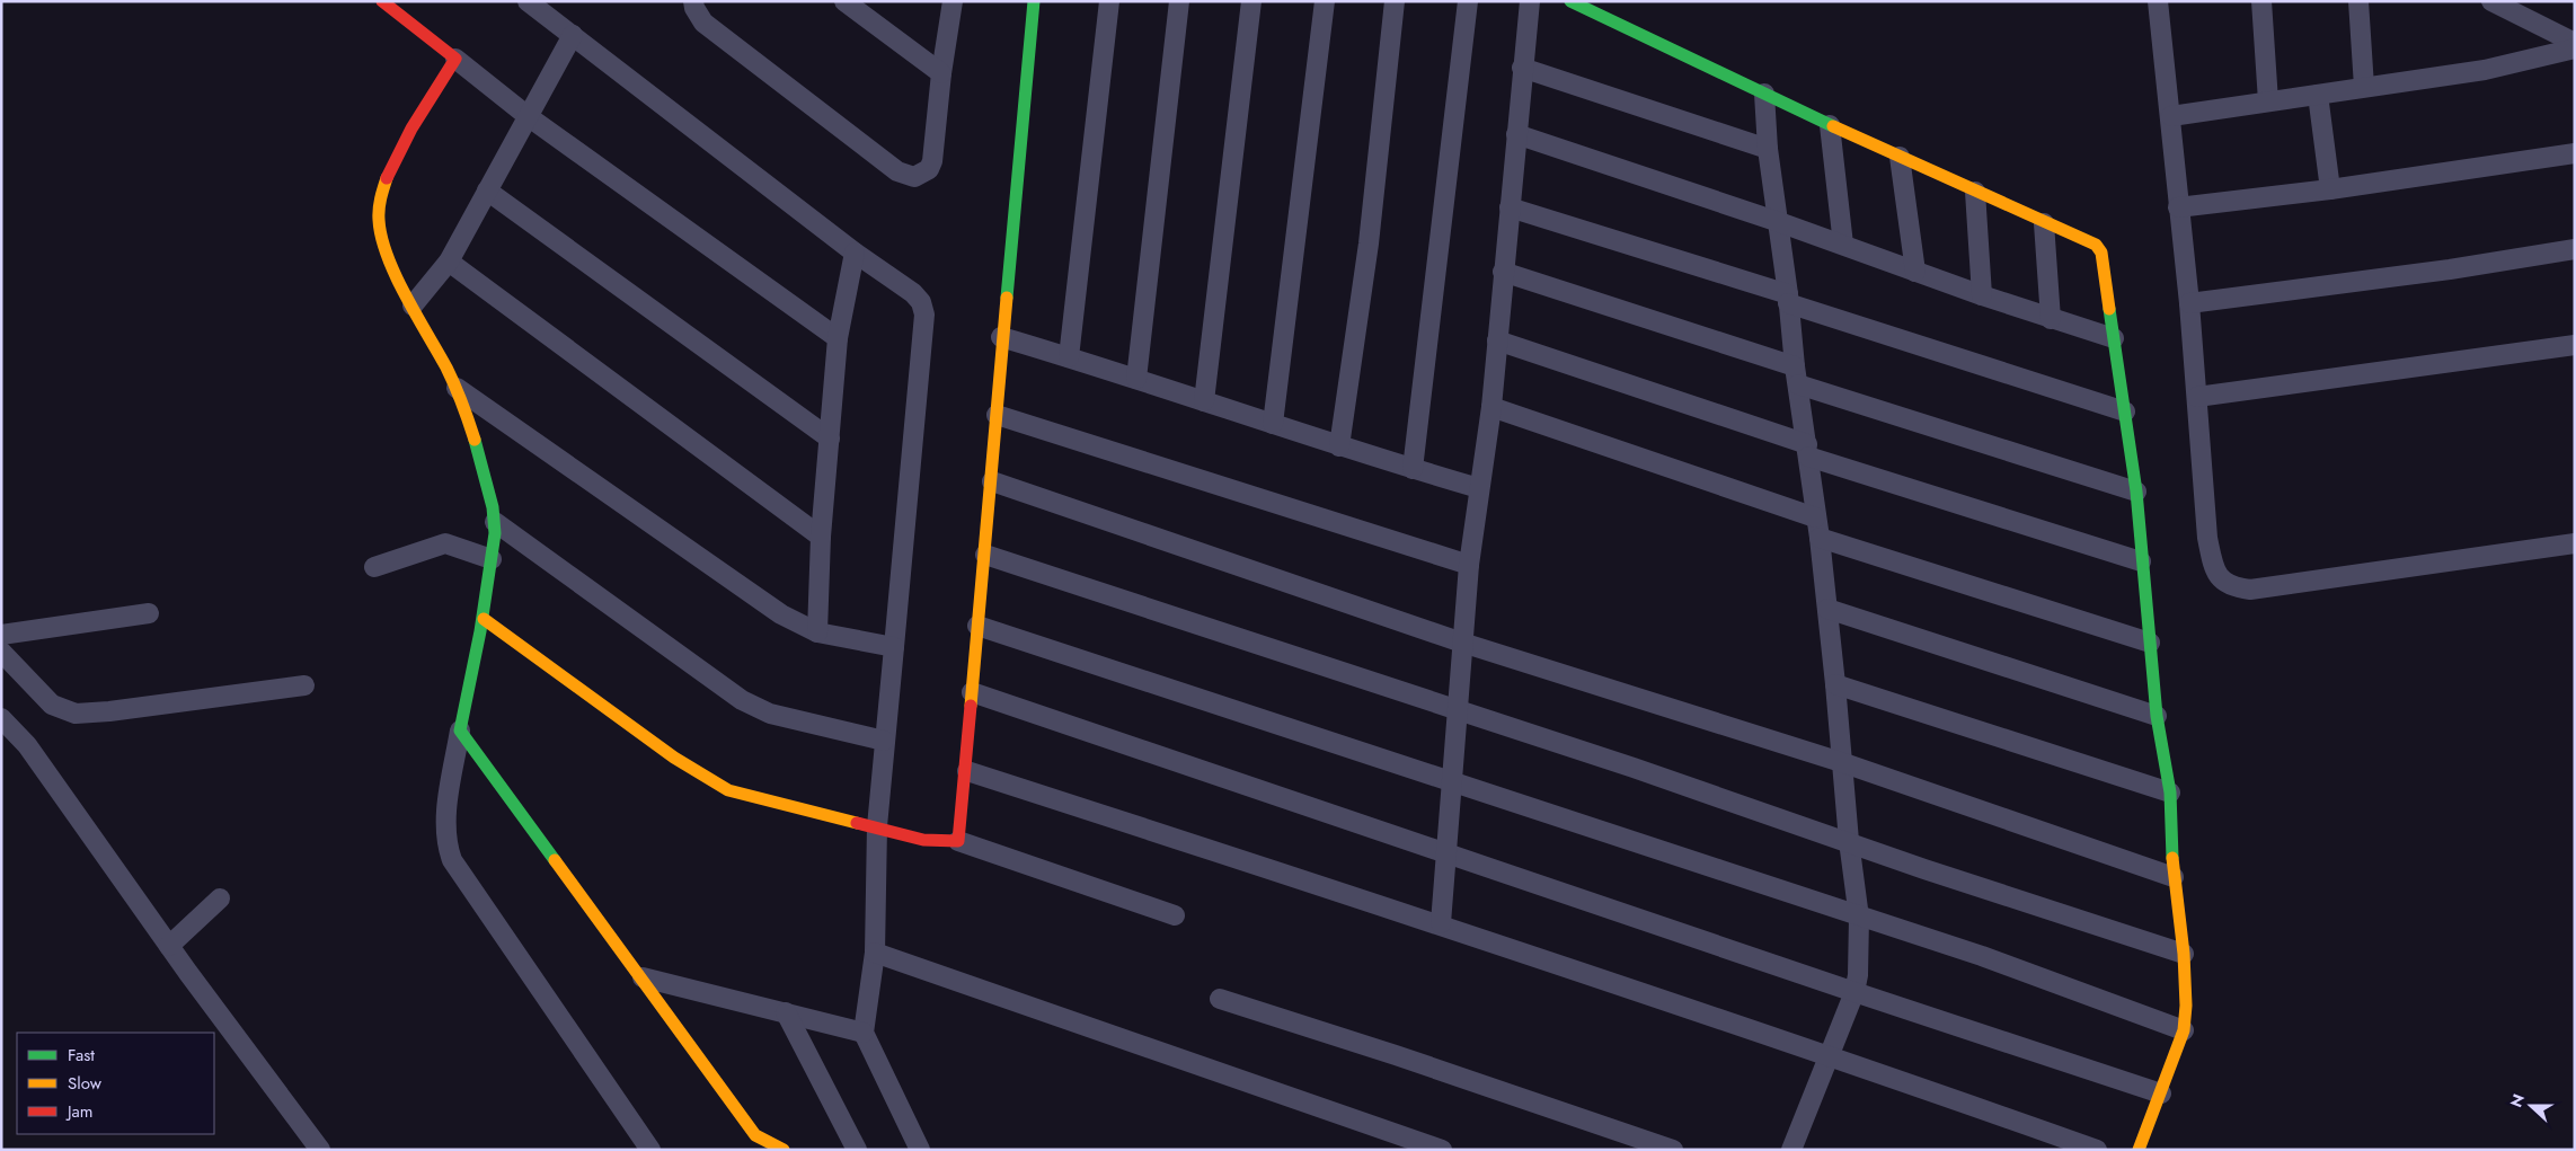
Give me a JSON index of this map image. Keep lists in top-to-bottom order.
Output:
{
  "legend": ["Fast", "Slow", "Jam"],
  "north": "left"
}
